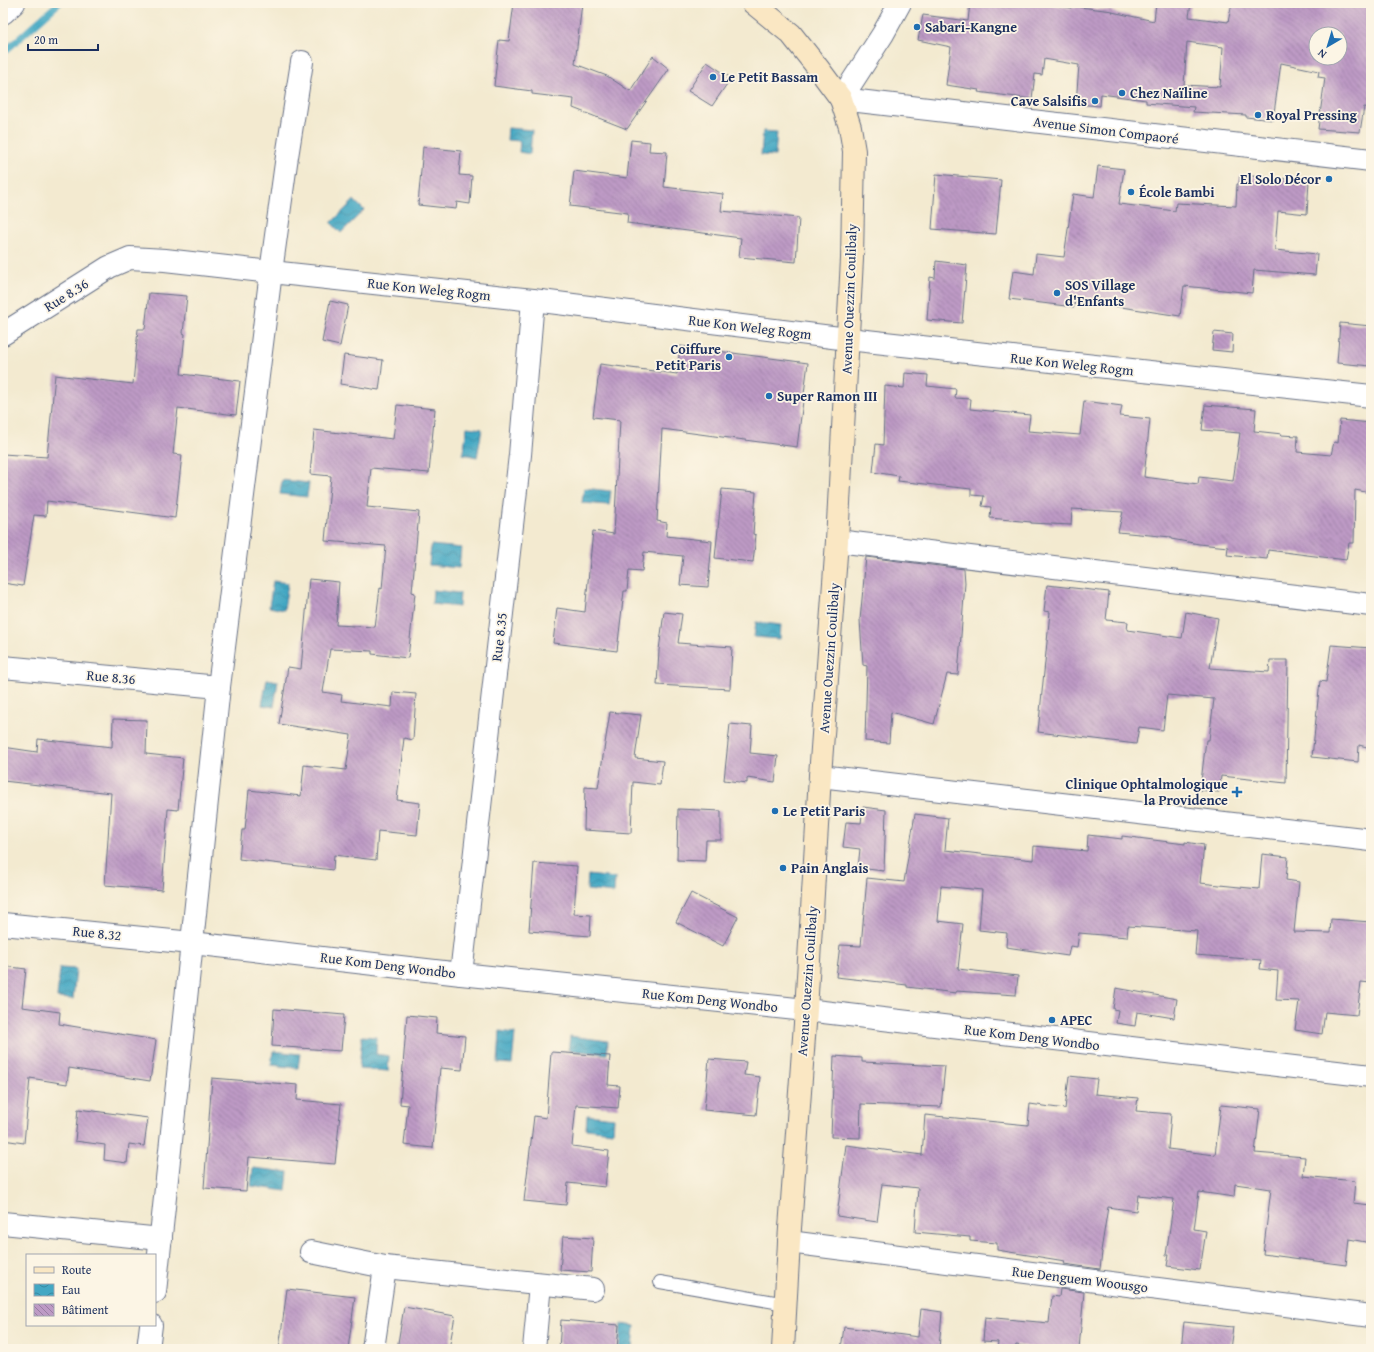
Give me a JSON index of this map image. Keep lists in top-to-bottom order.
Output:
{
  "streets": {
    "main road": ["Avenue Ouezzin Coulibaly"],
    "street": [
      "Avenue Simon Compaoré",
      "Rue Kon Weleg Rogm",
      "Rue 8.36",
      "Rue 8.35",
      "Rue 8.32",
      "Rue Kom Deng Wondbo",
      "Rue Denguem Woousgo"
    ]
  },
  "crossings": [
    ["Avenue Simon Compaoré", "Avenue Ouezzin Coulibaly"],
    ["Rue Kon Weleg Rogm", "Rue 8.36"],
    ["Rue Kon Weleg Rogm", "Avenue Ouezzin Coulibaly"],
    ["Rue Kon Weleg Rogm", "Rue 8.35"],
    ["Avenue Ouezzin Coulibaly", "Rue Kom Deng Wondbo"],
    ["Avenue Ouezzin Coulibaly", "Rue Denguem Woousgo"],
    ["Rue 8.35", "Rue Kom Deng Wondbo"],
    ["Rue 8.32", "Rue Kom Deng Wondbo"]
  ],
  "places": {
    "other": [
      "Sabari-Kangne",
      "Le Petit Bassam",
      "Chez Naïline",
      "Cave Salsifis",
      "Royal Pressing",
      "El Solo Décor",
      "École Bambi",
      "SOS Village d'Enfants",
      "Coiffure Petit Paris",
      "Super Ramon III",
      "Le Petit Paris",
      "Pain Anglais",
      "APEC"
    ],
    "health": ["Clinique Ophtalmologique la Providence"]
  },
  "legend": ["Route", "Eau", "Bâtiment"],
  "scale_bar": "20 m",
  "north": "bottom left"
}
